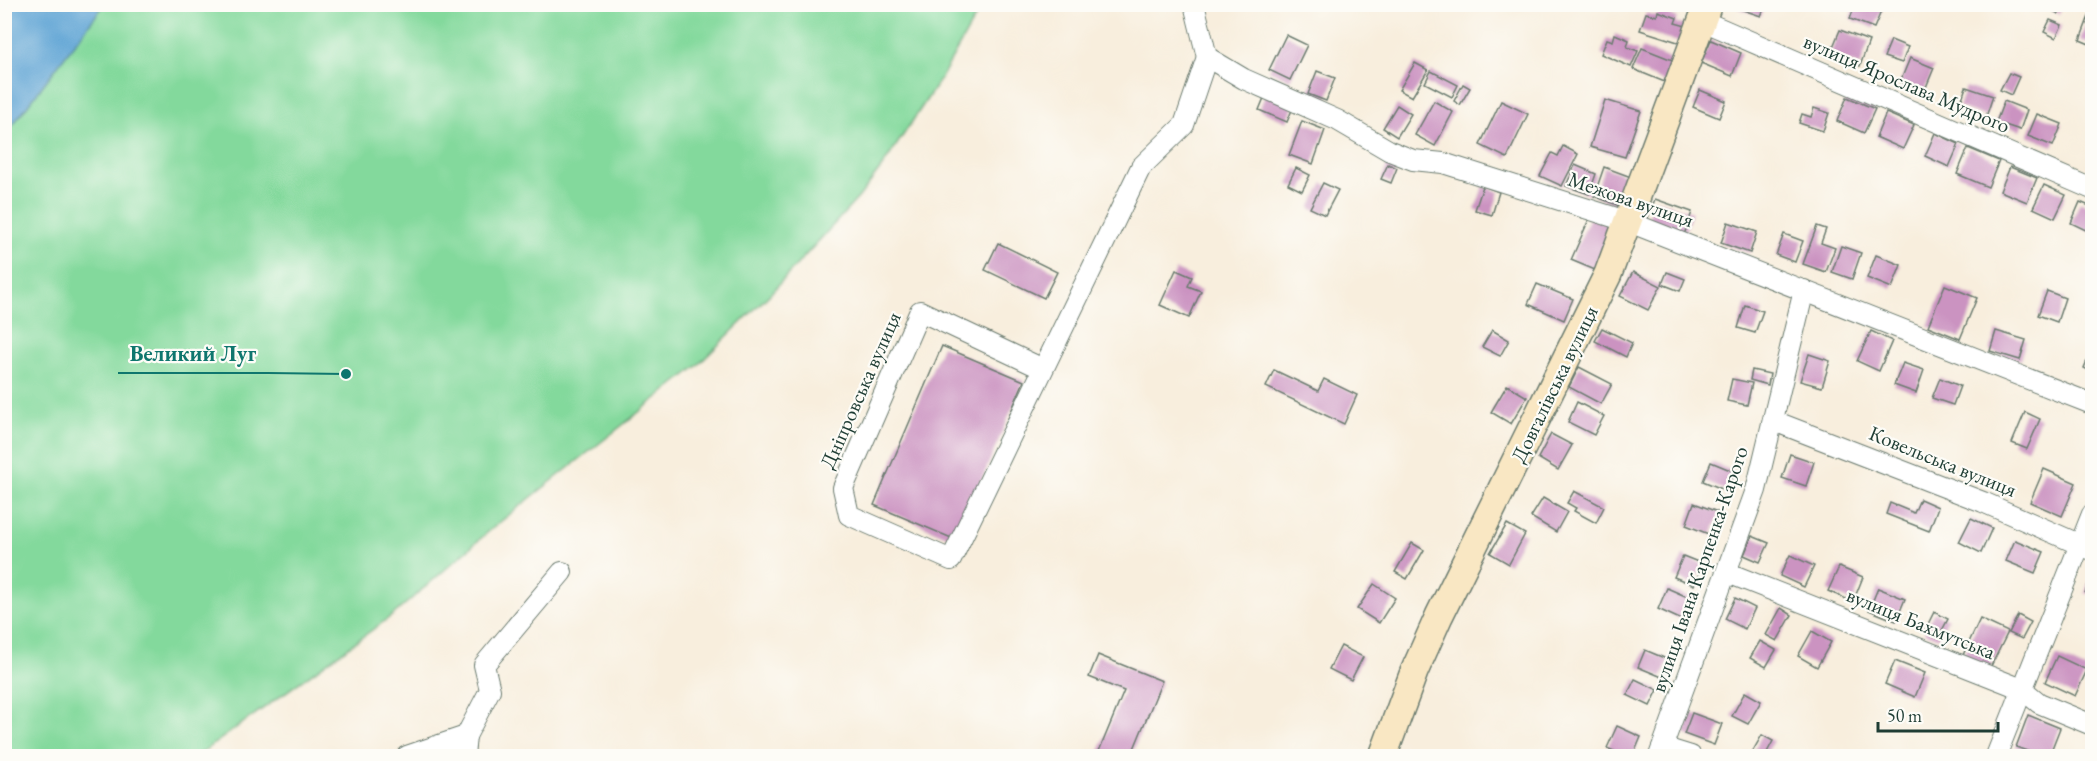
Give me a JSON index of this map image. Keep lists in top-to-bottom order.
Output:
{
  "streets": {
    "street": [
      "вулиця Ярослава Мудрого",
      "Межова вулиця",
      "Довгалівська вулиця",
      "Дніпровська вулиця",
      "Ковельська вулиця",
      "вулиця Івана Карпенка-Карого",
      "вулиця Бахмутська"
    ]
  },
  "crossings": [
    ["вулиця Ярослава Мудрого", "Довгалівська вулиця"],
    ["Межова вулиця", "Довгалівська вулиця"],
    ["Межова вулиця", "Дніпровська вулиця"],
    ["Межова вулиця", "вулиця Івана Карпенка-Карого"],
    ["Ковельська вулиця", "вулиця Івана Карпенка-Карого"],
    ["вулиця Івана Карпенка-Карого", "вулиця Бахмутська"]
  ],
  "places": ["Великий Луг"],
  "scale_bar": "50 m"
}
